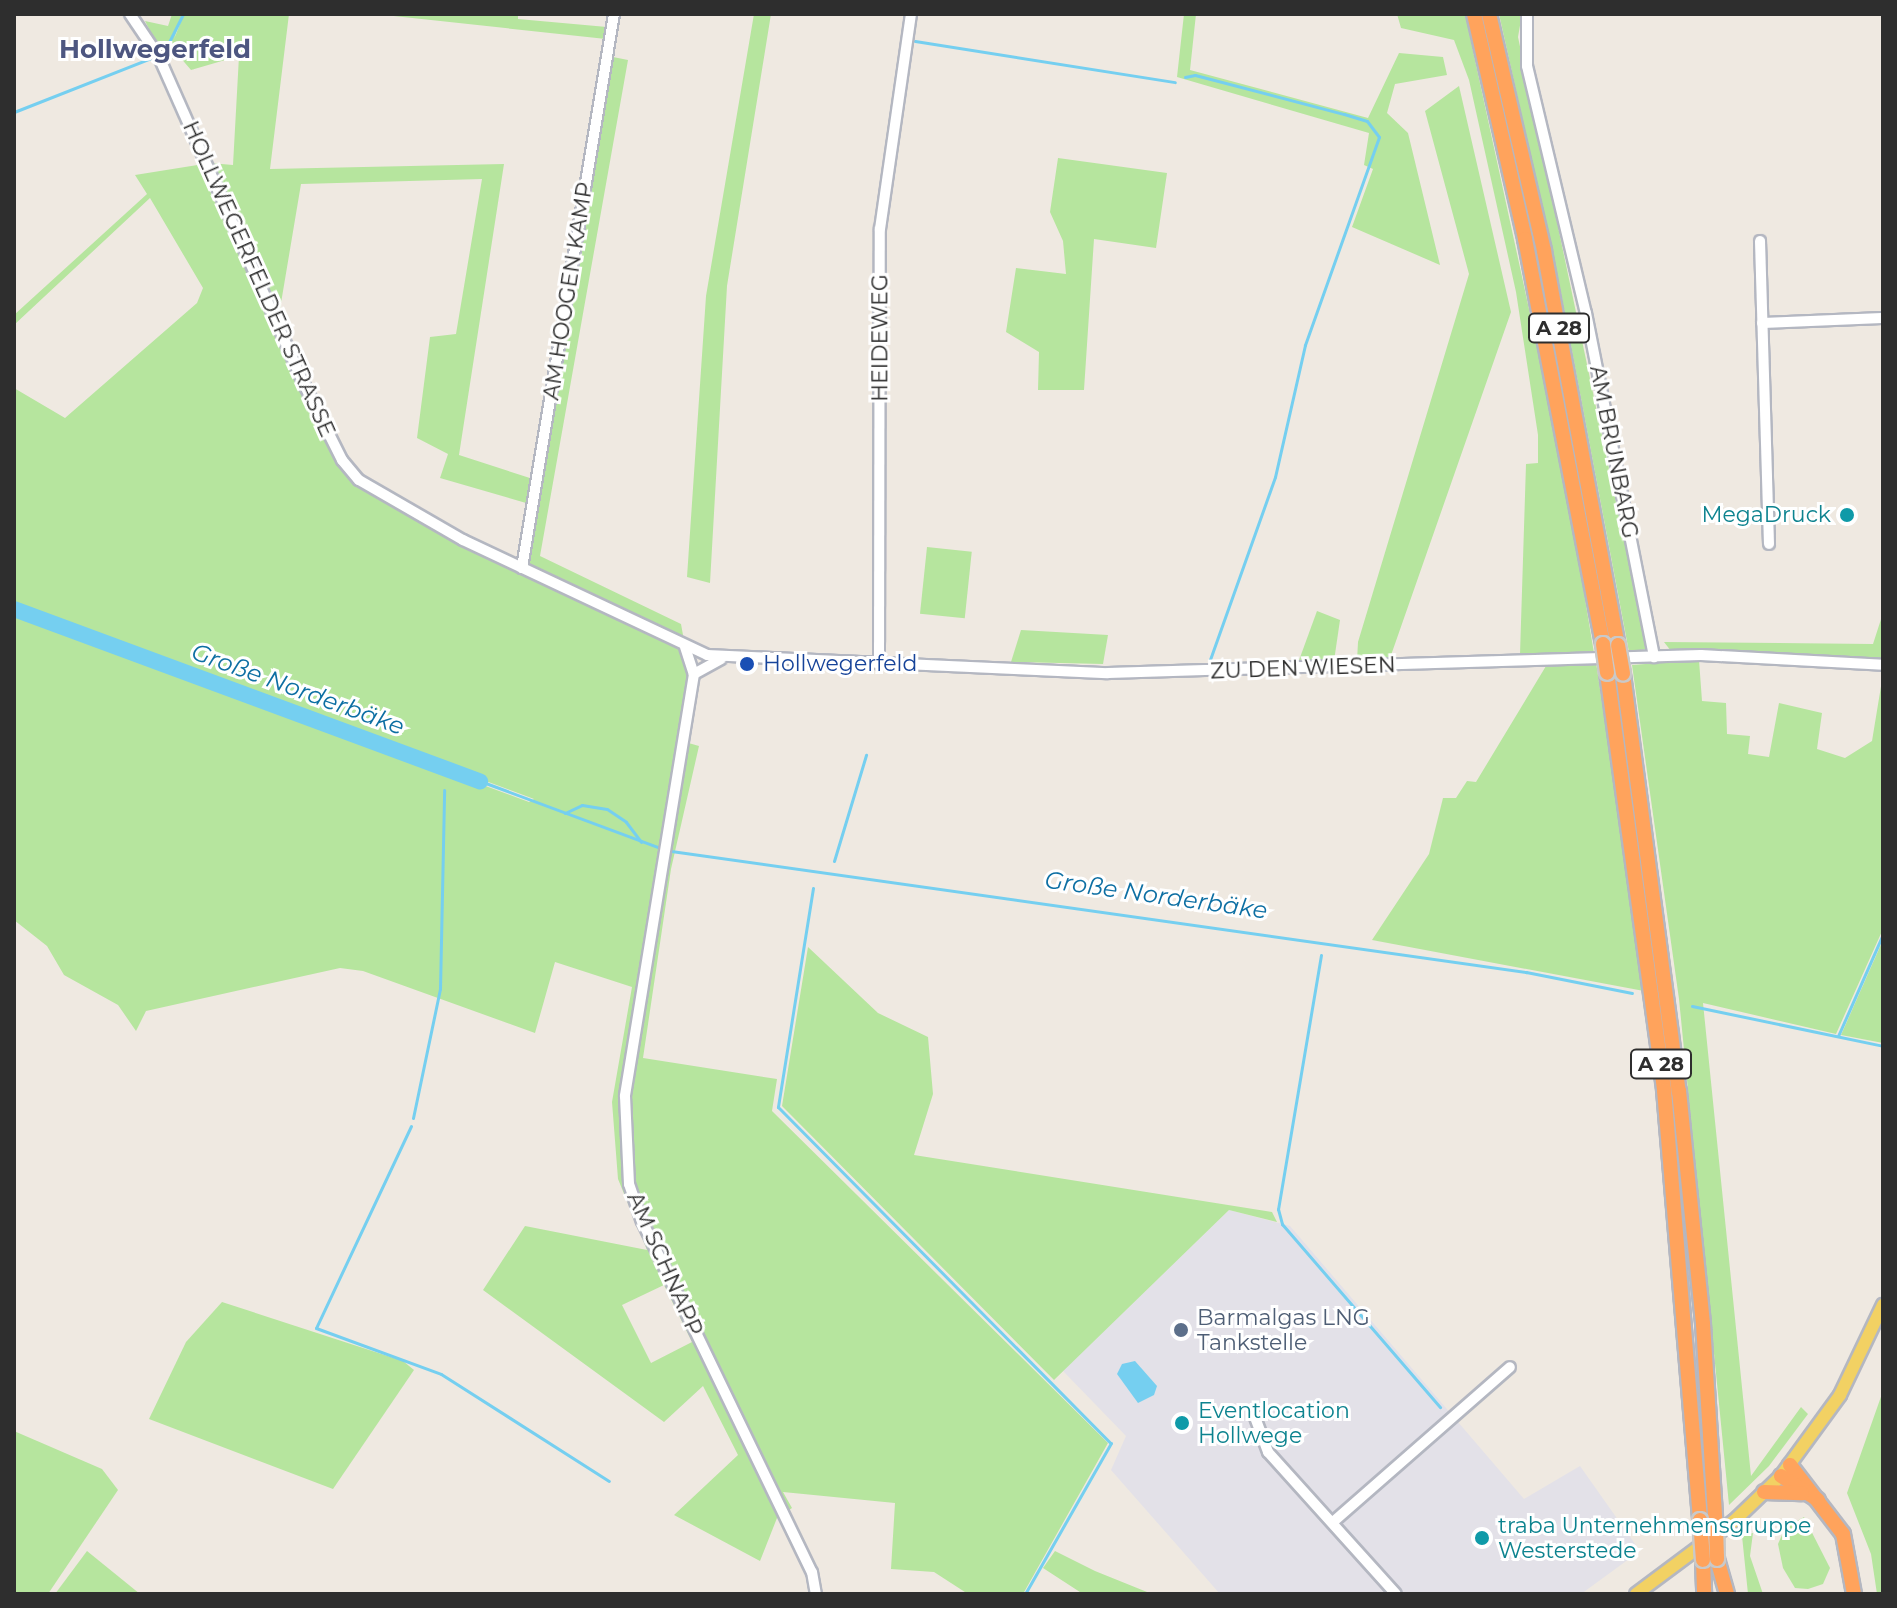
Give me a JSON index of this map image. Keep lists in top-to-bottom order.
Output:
{
  "streets": {
    "highway": ["A 28"],
    "street": [
      "HOLLWEGERFELDER STRASSE",
      "AM HOOGEN KAMP",
      "HEIDEWEG",
      "AM BRUNBARG",
      "ZU DEN WIESEN",
      "AM SCHNAPP"
    ]
  },
  "crossings": [
    ["HOLLWEGERFELDER STRASSE", "AM HOOGEN KAMP"],
    ["HOLLWEGERFELDER STRASSE", "ZU DEN WIESEN"],
    ["HOLLWEGERFELDER STRASSE", "AM SCHNAPP"],
    ["HEIDEWEG", "ZU DEN WIESEN"],
    ["AM BRUNBARG", "ZU DEN WIESEN"]
  ],
  "districts": ["Hollwegerfeld"],
  "water": ["Große Norderbäke"],
  "places": [
    "MegaDruck",
    "Hollwegerfeld",
    "Barmalgas LNG Tankstelle",
    "Eventlocation Hollwege",
    "traba Unternehmensgruppe Westerstede"
  ]
}
